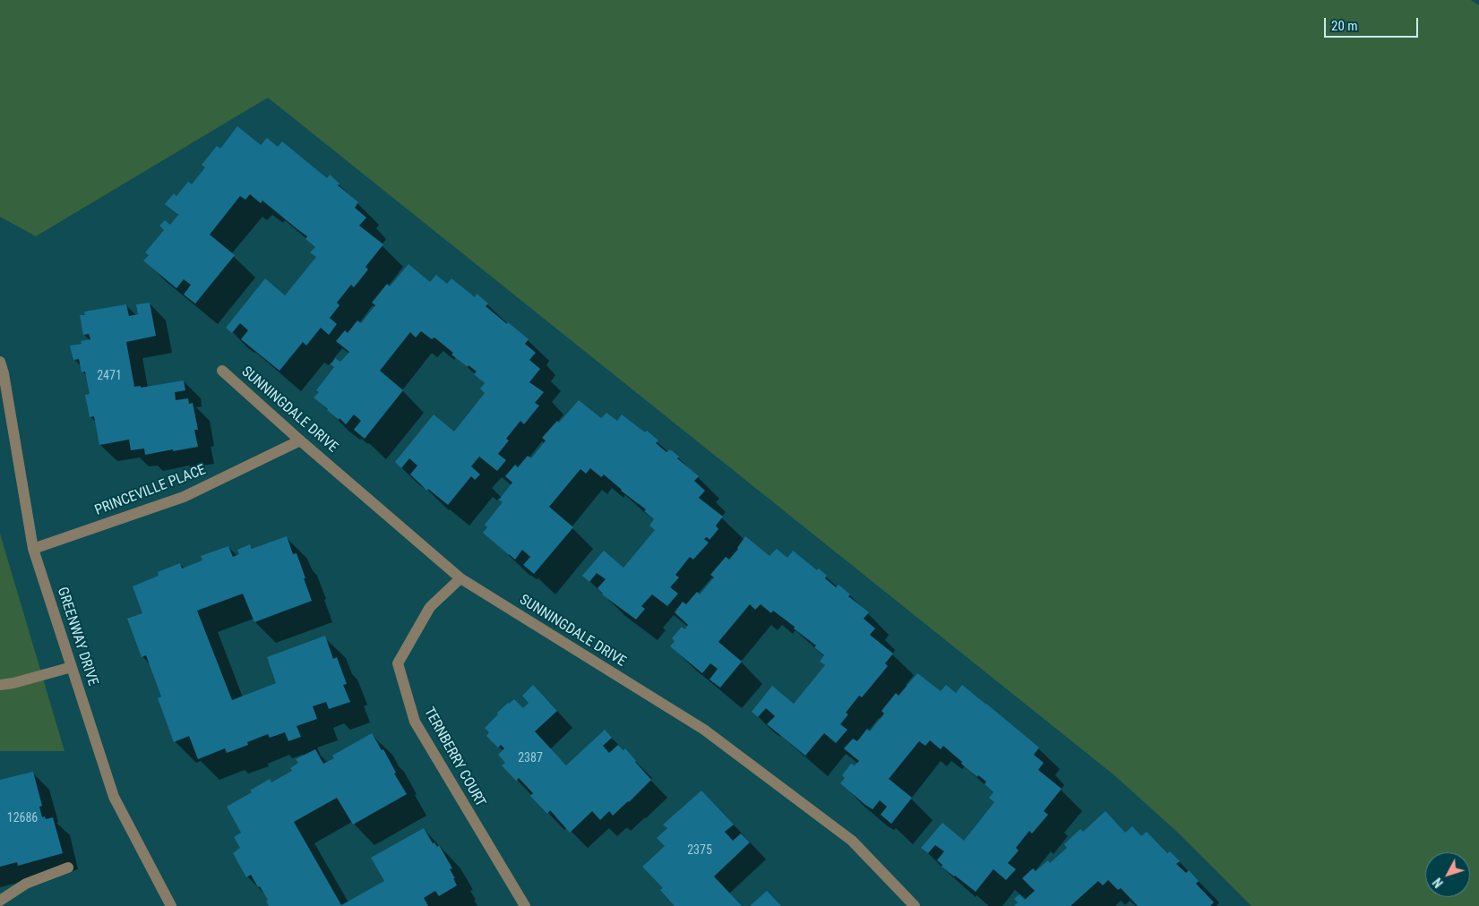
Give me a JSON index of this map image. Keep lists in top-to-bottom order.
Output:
{
  "streets": {
    "street": [
      "SUNNINGDALE DRIVE",
      "PRINCEVILLE PLACE",
      "GREENWAY DRIVE",
      "TERNBERRY COURT"
    ]
  },
  "crossings": [
    ["SUNNINGDALE DRIVE", "PRINCEVILLE PLACE"],
    ["SUNNINGDALE DRIVE", "TERNBERRY COURT"],
    ["PRINCEVILLE PLACE", "GREENWAY DRIVE"]
  ],
  "house_numbers": [
    "2471",
    "2387",
    "12686",
    "2375"
  ],
  "scale_bar": "20 m",
  "north": "bottom left"
}
